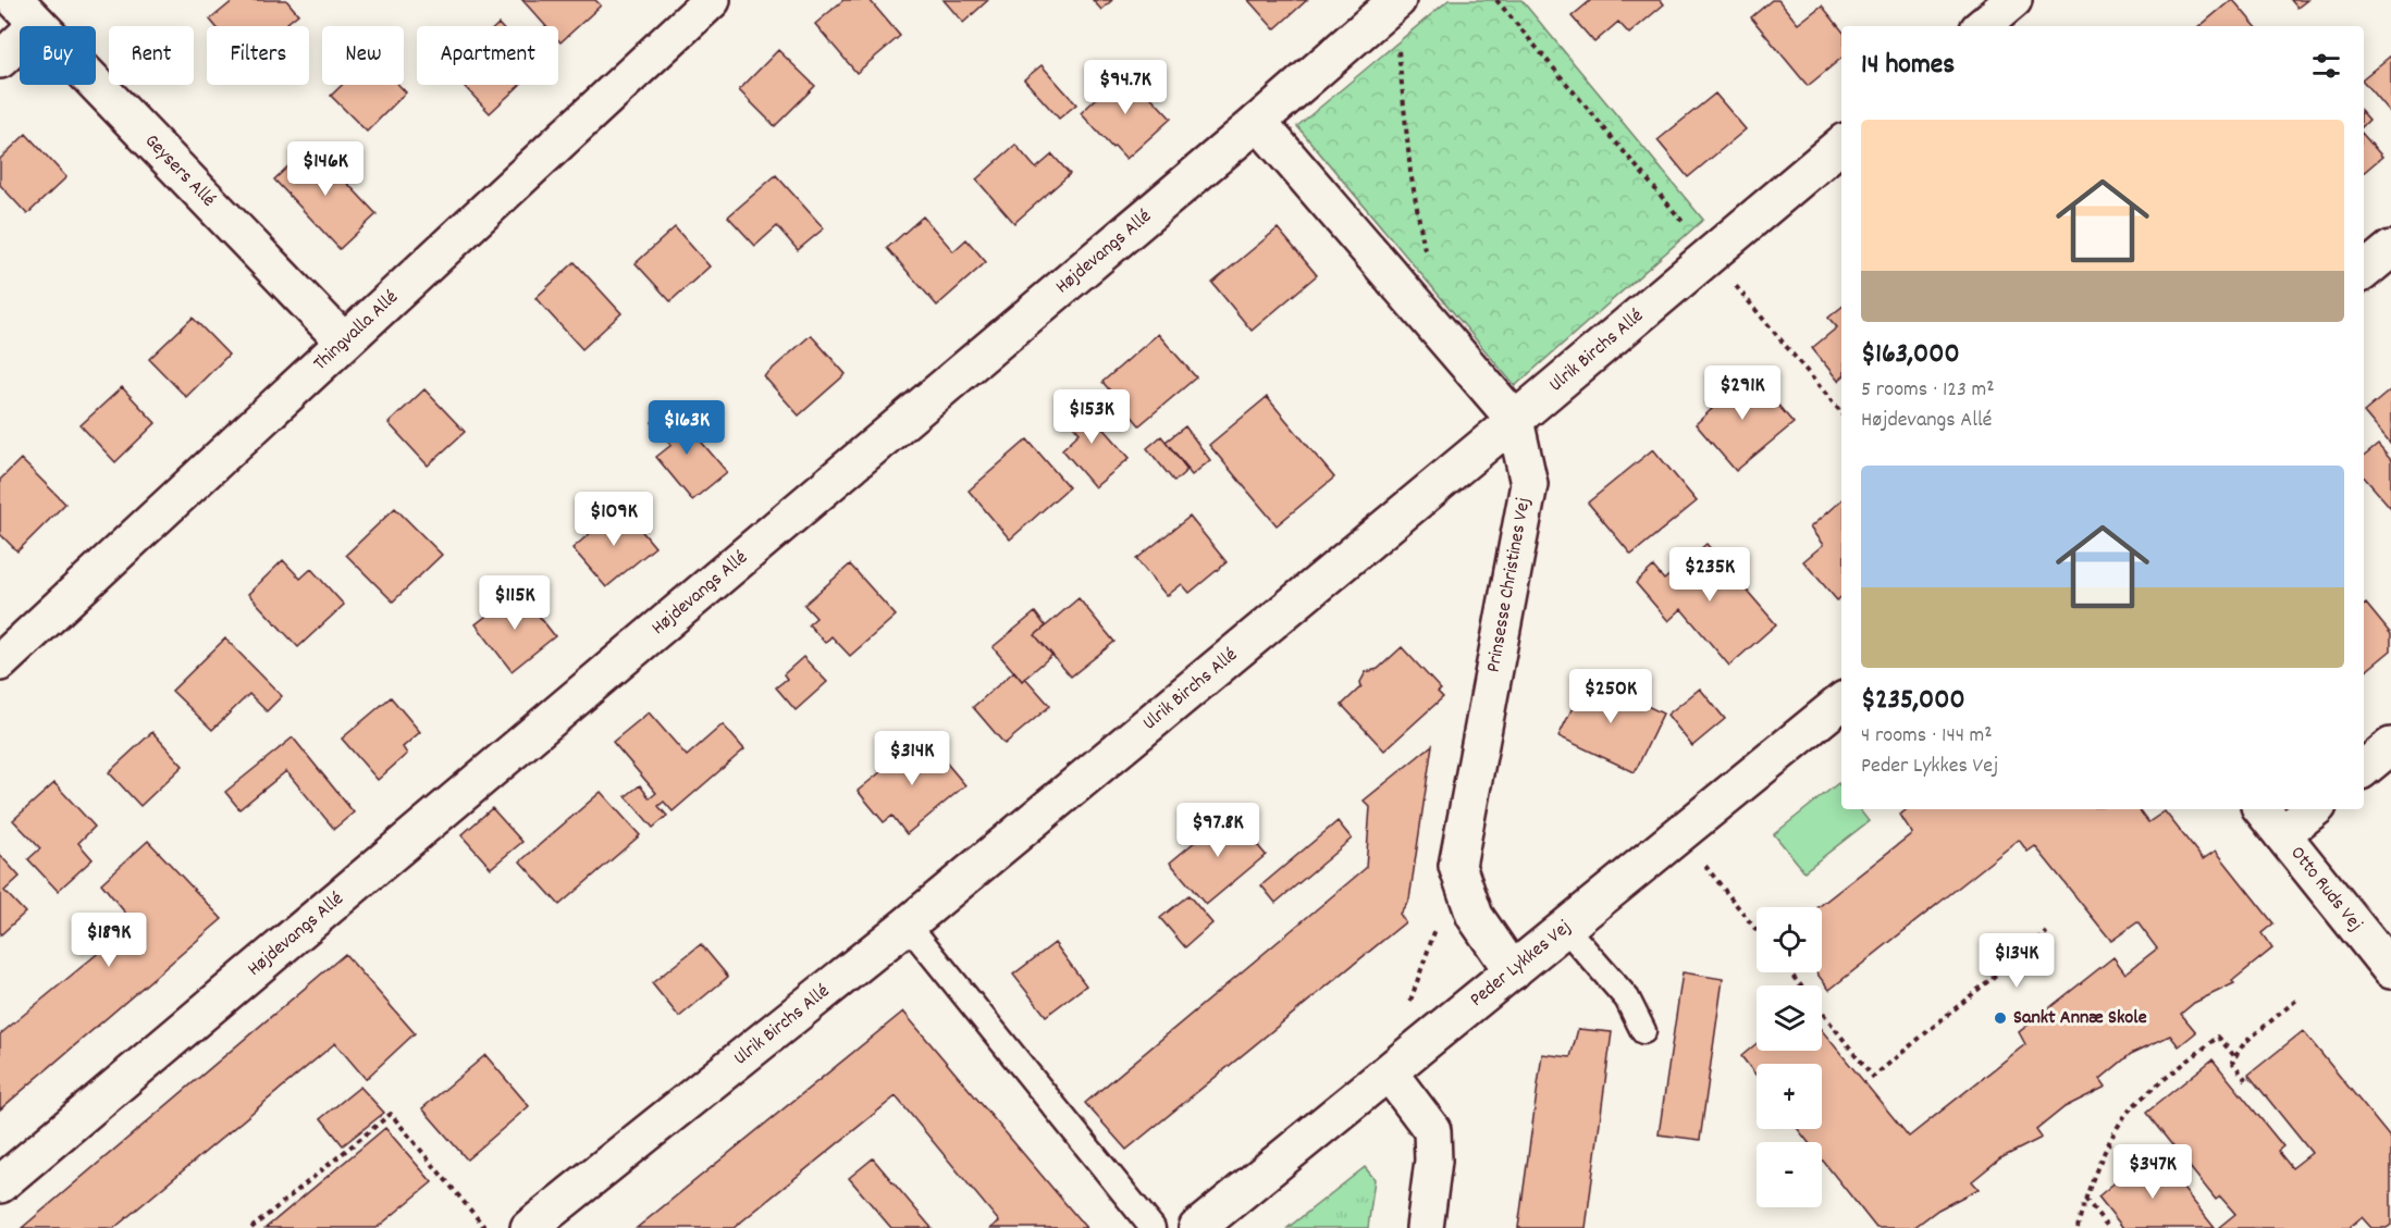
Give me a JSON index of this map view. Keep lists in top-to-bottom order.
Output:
{
  "streets": {
    "street": [
      "Geysers Allé",
      "Højdevangs Allé",
      "Thingvalla Allé",
      "Ulrik Birchs Allé",
      "Prinsesse Christines Vej",
      "Otto Ruds Vej",
      "Peder Lykkes Vej"
    ]
  },
  "crossings": [
    ["Geysers Allé", "Thingvalla Allé"],
    ["Højdevangs Allé", "Prinsesse Christines Vej"],
    ["Ulrik Birchs Allé", "Prinsesse Christines Vej"],
    ["Prinsesse Christines Vej", "Peder Lykkes Vej"]
  ],
  "places": ["Sankt Annæ Skole"],
  "page": {
    "chip": [
      "Buy",
      "Rent",
      "Filters",
      "New",
      "Apartment"
    ],
    "heading": "14 homes",
    "price": [
      "$94.7K",
      "$146K",
      "$291K",
      "$153K",
      "$163K",
      "$109K",
      "$235K",
      "$115K",
      "$250K",
      "$314K",
      "$97.8K",
      "$189K",
      "$134K",
      "$347K"
    ],
    "list": [
      {
        "name": "$163,000",
        "note": "5 rooms · 123 m² · Højdevangs Allé"
      },
      {
        "name": "$235,000",
        "note": "4 rooms · 144 m² · Peder Lykkes Vej"
      }
    ],
    "map_buttons": ["+", "−"]
  }
}
